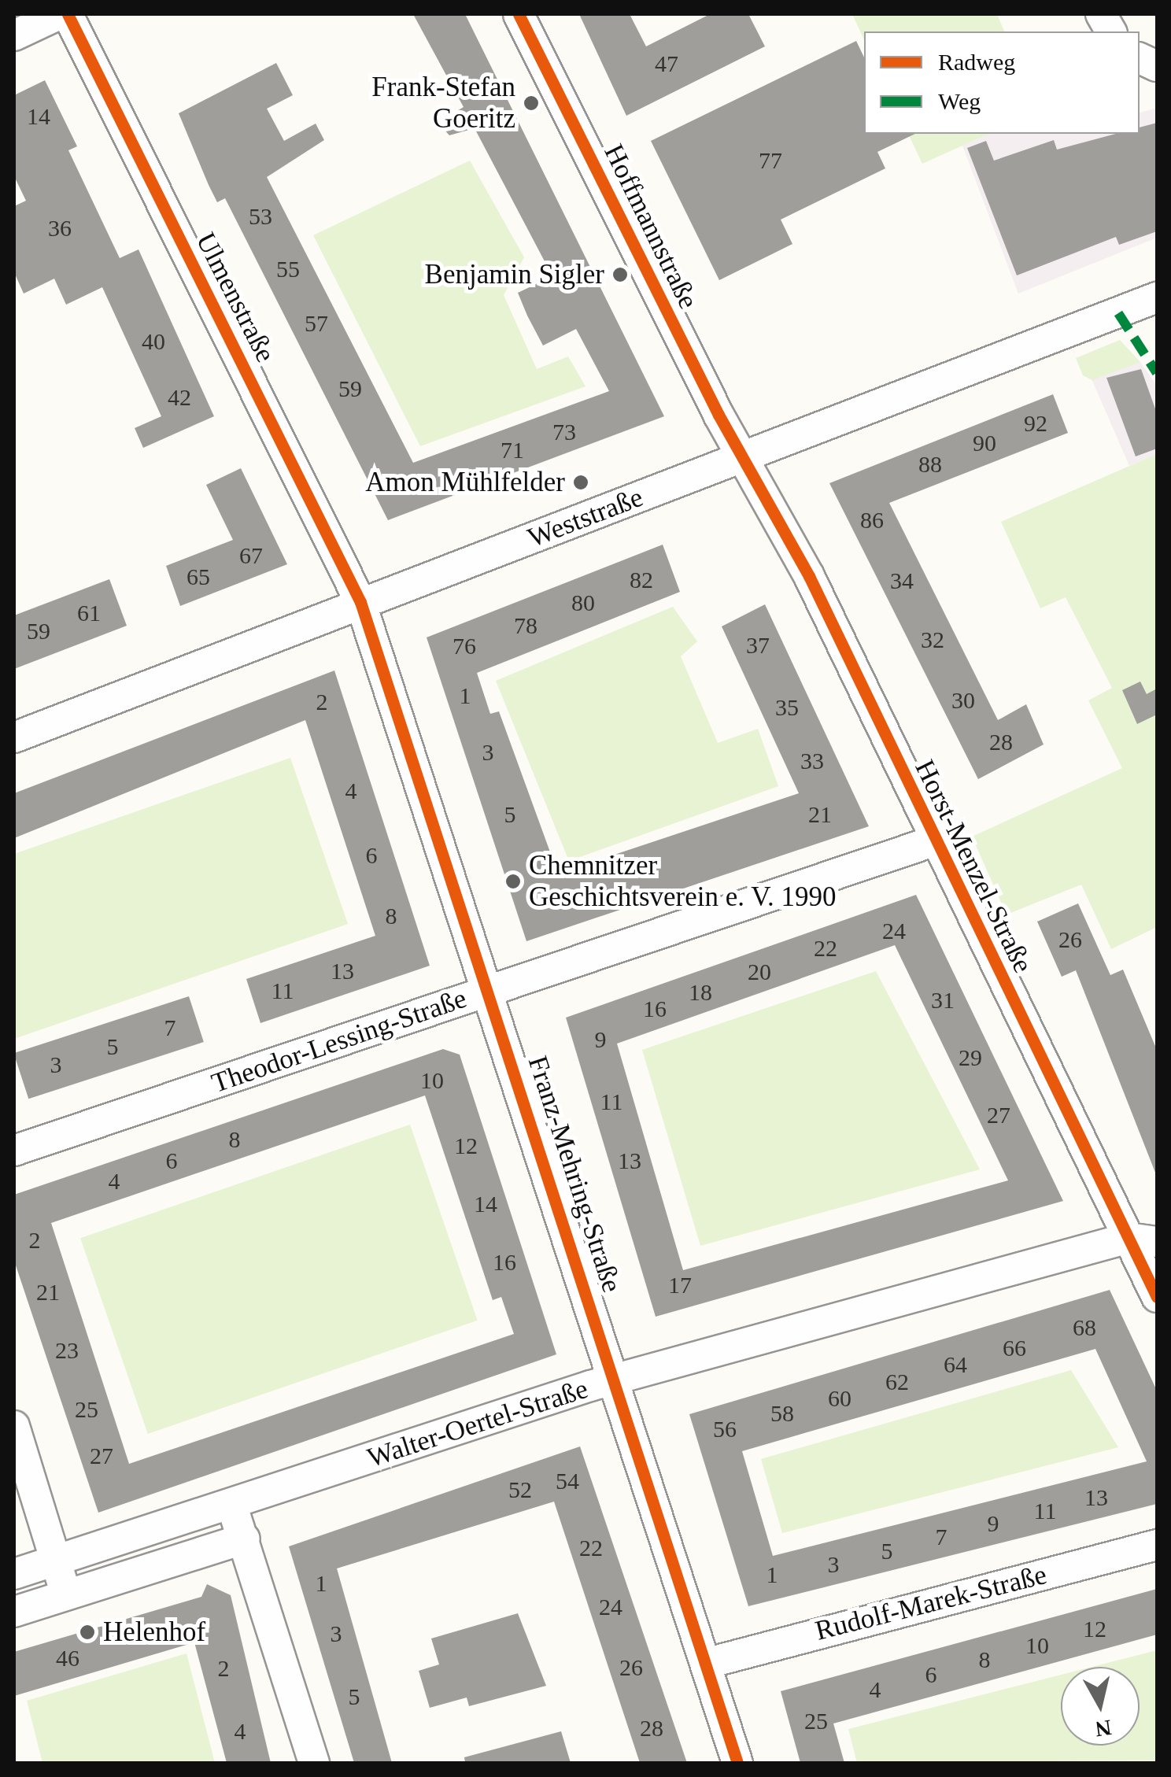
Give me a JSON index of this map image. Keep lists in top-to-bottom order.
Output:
{
  "streets": {
    "street": [
      "Hoffmannstraße",
      "Ulmenstraße",
      "Weststraße",
      "Horst-Menzel-Straße",
      "Theodor-Lessing-Straße",
      "Franz-Mehring-Straße",
      "Walter-Oertel-Straße",
      "Rudolf-Marek-Straße"
    ]
  },
  "crossings": [
    ["Hoffmannstraße", "Weststraße"],
    ["Hoffmannstraße", "Horst-Menzel-Straße"],
    ["Ulmenstraße", "Weststraße"],
    ["Ulmenstraße", "Franz-Mehring-Straße"],
    ["Weststraße", "Horst-Menzel-Straße"],
    ["Weststraße", "Franz-Mehring-Straße"],
    ["Horst-Menzel-Straße", "Theodor-Lessing-Straße"],
    ["Horst-Menzel-Straße", "Walter-Oertel-Straße"],
    ["Theodor-Lessing-Straße", "Franz-Mehring-Straße"],
    ["Franz-Mehring-Straße", "Walter-Oertel-Straße"],
    ["Franz-Mehring-Straße", "Rudolf-Marek-Straße"]
  ],
  "places": [
    "Frank-Stefan Goeritz",
    "Benjamin Sigler",
    "Amon Mühlfelder",
    "Chemnitzer Geschichtsverein e. V. 1990",
    "Helenhof"
  ],
  "house_numbers": [
    "47",
    "14",
    "77",
    "53",
    "36",
    "55",
    "57",
    "40",
    "59",
    "42",
    "92",
    "73",
    "90",
    "71",
    "88",
    "86",
    "67",
    "65",
    "82",
    "34",
    "80",
    "61",
    "78",
    "59",
    "32",
    "37",
    "76",
    "1",
    "30",
    "2",
    "35",
    "28",
    "3",
    "33",
    "4",
    "5",
    "21",
    "6",
    "8",
    "24",
    "26",
    "22",
    "13",
    "20",
    "11",
    "18",
    "31",
    "16",
    "7",
    "9",
    "5",
    "29",
    "3",
    "10",
    "11",
    "27",
    "8",
    "12",
    "6",
    "13",
    "4",
    "14",
    "2",
    "16",
    "17",
    "21",
    "68",
    "66",
    "23",
    "64",
    "62",
    "60",
    "25",
    "58",
    "56",
    "27",
    "54",
    "52",
    "13",
    "11",
    "9",
    "7",
    "22",
    "5",
    "3",
    "1",
    "1",
    "24",
    "12",
    "3",
    "10",
    "46",
    "8",
    "26",
    "2",
    "6",
    "4",
    "5",
    "25",
    "28",
    "4"
  ],
  "legend": ["Radweg", "Weg"],
  "north": "bottom"
}
